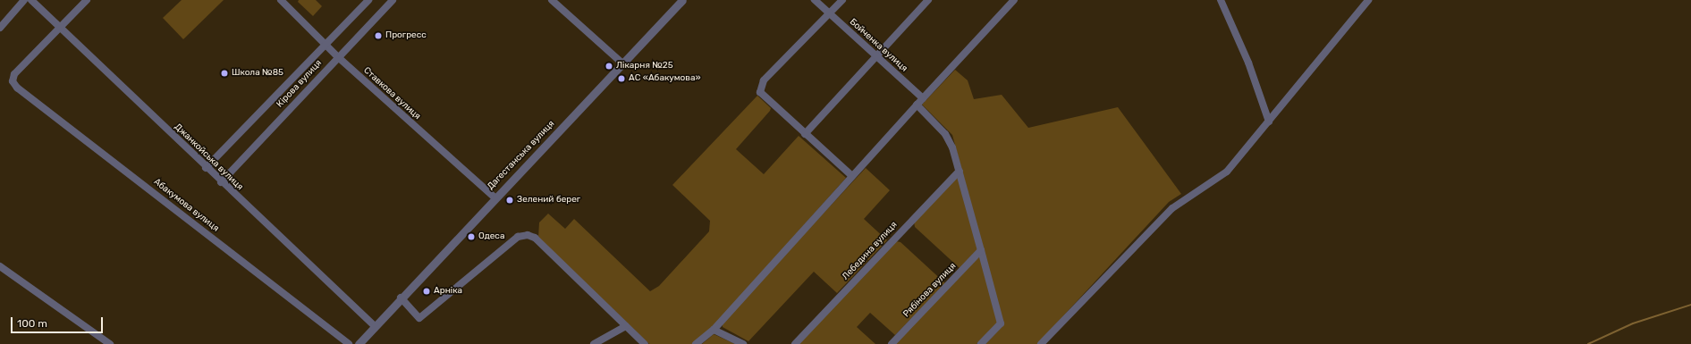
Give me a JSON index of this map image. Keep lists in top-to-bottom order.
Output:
{
  "streets": {
    "street": [
      "Бойченка вулиця",
      "Кірова вулиця",
      "Ставкова вулиця",
      "Дагестанська вулиця",
      "Джанкойська вулиця",
      "Абакумова вулиця",
      "Лебедина вулиця",
      "Рябінова вулиця"
    ]
  },
  "crossings": [
    ["Кірова вулиця", "Ставкова вулиця"],
    ["Кірова вулиця", "Джанкойська вулиця"],
    ["Ставкова вулиця", "Дагестанська вулиця"],
    ["Дагестанська вулиця", "Джанкойська вулиця"],
    ["Джанкойська вулиця", "Абакумова вулиця"]
  ],
  "places": [
    "Прогресс",
    "Лікарня №25",
    "Школа №85",
    "АС «Абакумова»",
    "Зелений берег",
    "Одеса",
    "Арніка"
  ],
  "scale_bar": "100 m"
}
